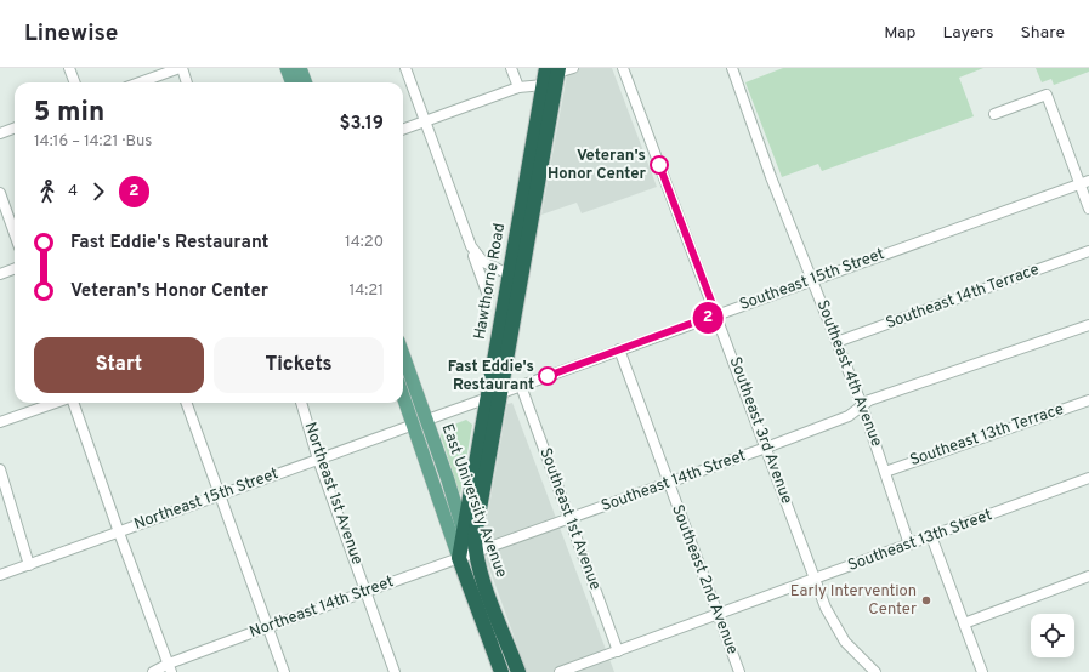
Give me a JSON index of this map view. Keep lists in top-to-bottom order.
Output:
{
  "streets": {
    "highway": ["Hawthorne Road", "East University Avenue"],
    "street": [
      "Southeast 15th Street",
      "Southeast 14th Terrace",
      "Southeast 4th Avenue",
      "Southeast 3rd Avenue",
      "Southeast 13th Terrace",
      "Southeast 14th Street",
      "Northeast 1st Avenue",
      "Northeast 15th Street",
      "Southeast 1st Avenue",
      "Southeast 13th Street",
      "Southeast 2nd Avenue",
      "Northeast 14th Street"
    ]
  },
  "crossings": [
    ["Southeast 15th Street", "Hawthorne Road"],
    ["Southeast 15th Street", "Southeast 4th Avenue"],
    ["Southeast 15th Street", "Southeast 3rd Avenue"],
    ["Southeast 15th Street", "East University Avenue"],
    ["Southeast 15th Street", "Southeast 1st Avenue"],
    ["Southeast 15th Street", "Southeast 2nd Avenue"],
    ["Hawthorne Road", "Southeast 14th Street"],
    ["Hawthorne Road", "East University Avenue"],
    ["Hawthorne Road", "Northeast 14th Street"],
    ["Southeast 14th Terrace", "Southeast 4th Avenue"],
    ["Southeast 4th Avenue", "Southeast 13th Terrace"],
    ["Southeast 4th Avenue", "Southeast 14th Street"],
    ["Southeast 4th Avenue", "Southeast 13th Street"],
    ["Southeast 3rd Avenue", "Southeast 14th Street"],
    ["Southeast 3rd Avenue", "Southeast 13th Street"],
    ["Southeast 14th Street", "East University Avenue"],
    ["Southeast 14th Street", "Southeast 1st Avenue"],
    ["Southeast 14th Street", "Southeast 2nd Avenue"],
    ["Southeast 14th Street", "Northeast 14th Street"],
    ["Northeast 1st Avenue", "Northeast 15th Street"],
    ["Northeast 1st Avenue", "Northeast 14th Street"],
    ["Northeast 15th Street", "East University Avenue"],
    ["East University Avenue", "Northeast 14th Street"],
    ["Southeast 1st Avenue", "Southeast 13th Street"],
    ["Southeast 13th Street", "Southeast 2nd Avenue"]
  ],
  "places": ["Veteran's Honor Center", "Fast Eddie's Restaurant", "Early Intervention Center"],
  "lines": ["bus line 2"],
  "page": {
    "header": "Linewise",
    "nav": ["Map", "Layers", "Share"],
    "on_map": "2",
    "heading": ["5 min", "14:16 – 14:21 · Bus", "$3.19"],
    "legs": ["4", "2"],
    "list": [
      {
        "name": "Fast Eddie's Restaurant",
        "value": "14:20"
      },
      {
        "name": "Veteran's Honor Center",
        "value": "14:21"
      }
    ],
    "buttons": ["Start", "Tickets"]
  }
}
